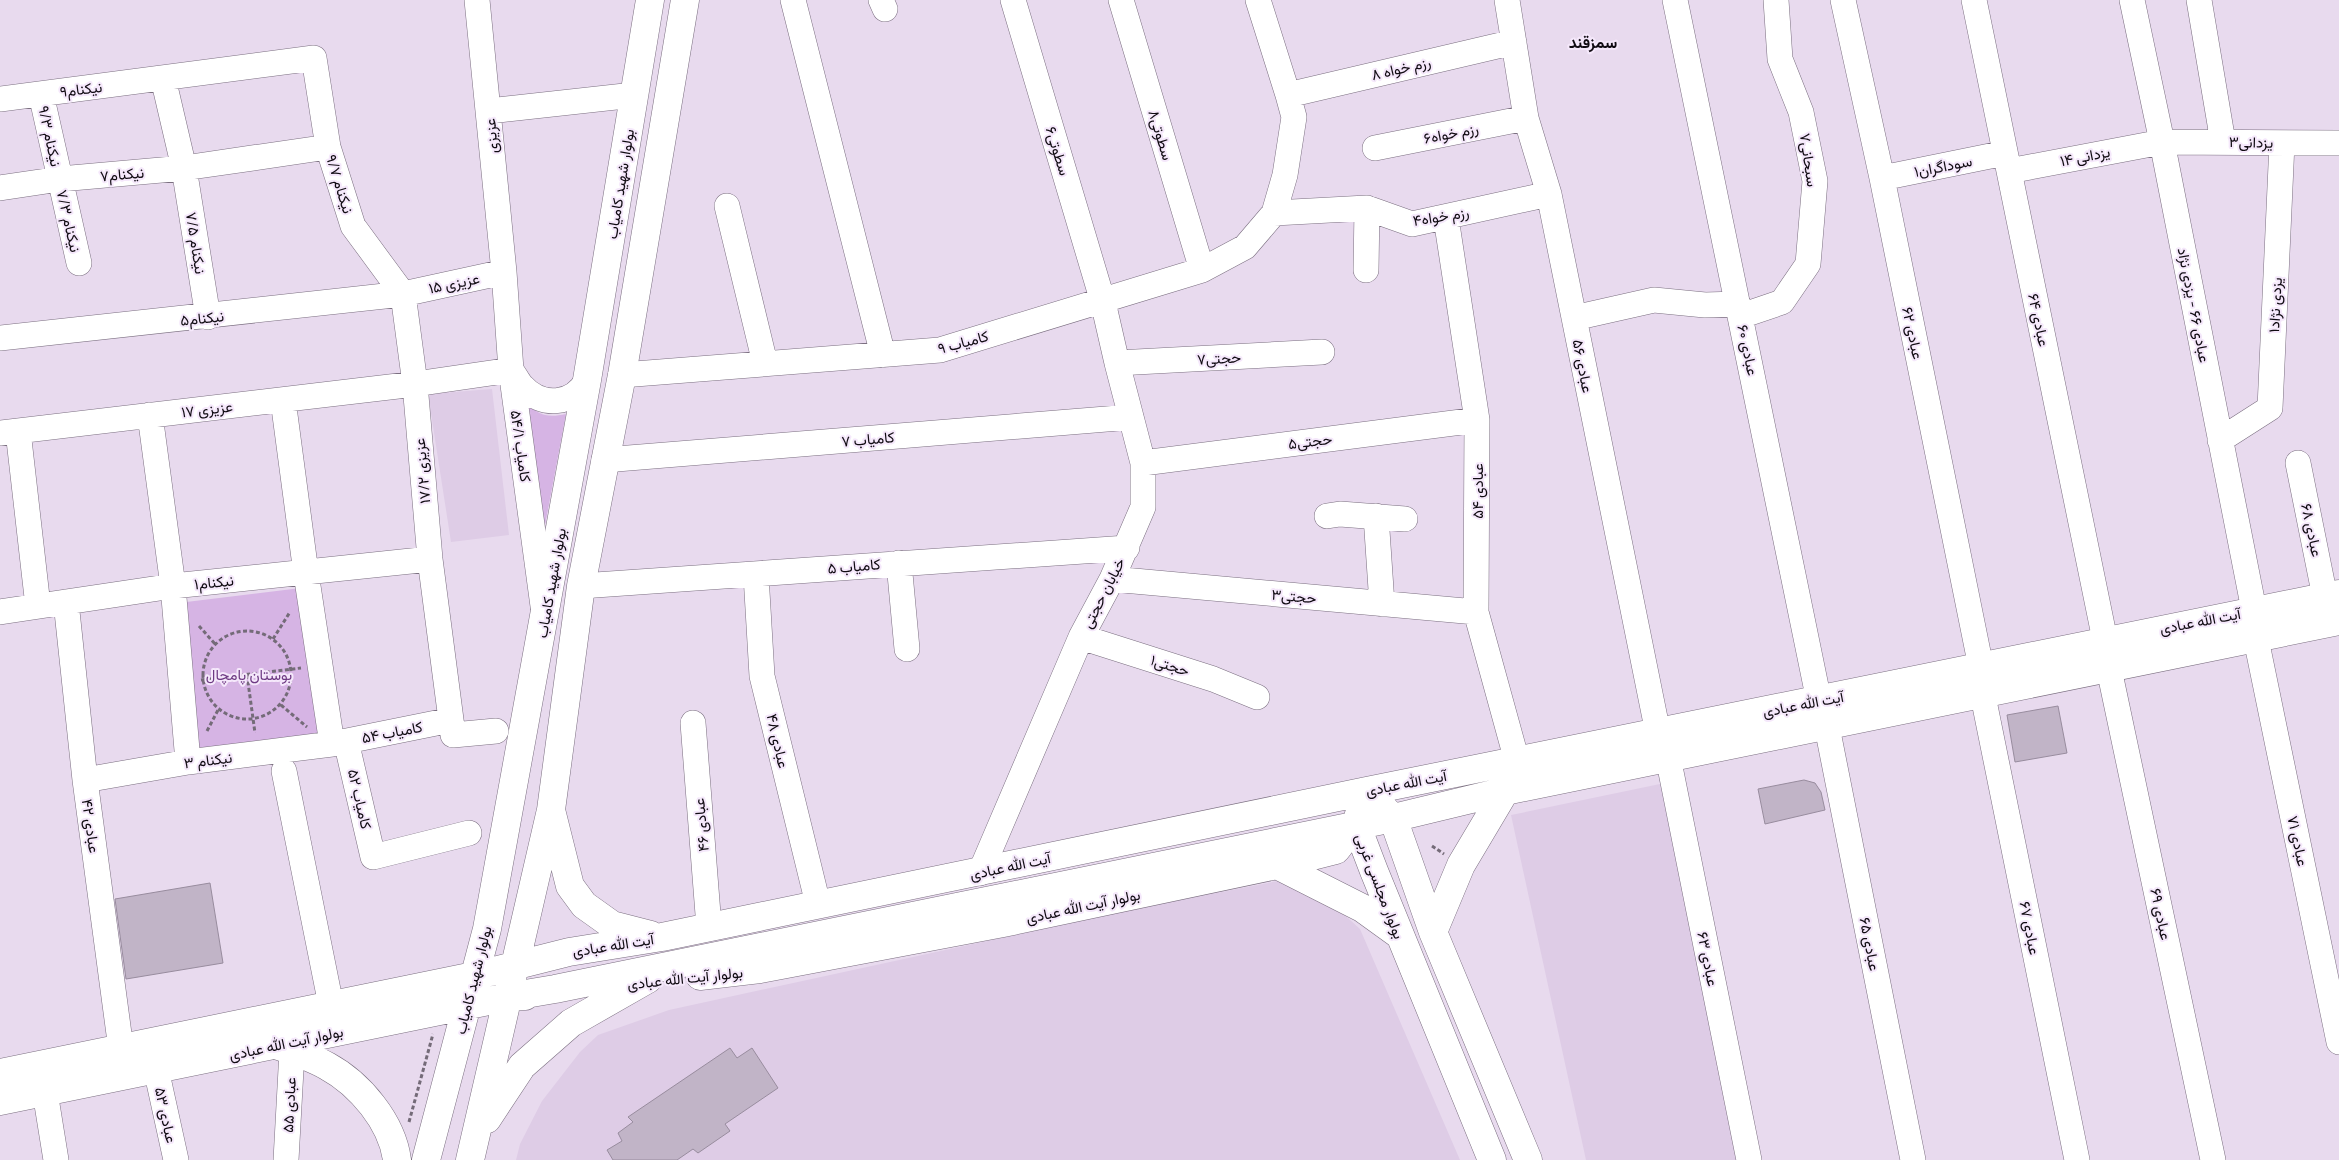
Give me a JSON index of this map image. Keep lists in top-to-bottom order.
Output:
{
  "streets": {
    "main road": [
      "بولوار شهید کامیاب",
      "آیت الله عبادی",
      "بولوار مجلسی غربی",
      "بولوار آیت الله عبادی"
    ],
    "street": [
      "رزم خواه ۸",
      "نیکنام۹",
      "رزم خواه۶",
      "سطوتی۸",
      "نیکنام ۹/۳",
      "عزیزی",
      "یزدانی۳",
      "سطوتی۶",
      "یزدانی ۱۴",
      "سبحانی۷",
      "سوداگران۱",
      "نیکنام۷",
      "نیکنام ۹/۷",
      "رزم خواه۴",
      "نیکنام ۷/۳",
      "نیکنام ۷/۵",
      "عزیزی ۱۵",
      "عبادی ۶۶ - یزدی نژاد",
      "یزدی نژاد۱",
      "نیکنام۵",
      "عبادی ۶۴",
      "عبادی ۶۲",
      "کامیاب ۹",
      "عبادی ۶۰",
      "حجتی۷",
      "عبادی ۵۶",
      "عزیزی ۱۷",
      "کامیاب ۷",
      "حجتی۵",
      "کامیاب ۵۴/۱",
      "عزیزی ۱۷/۲",
      "عبادی ۵۴",
      "عبادی ۶۸",
      "کامیاب ۵",
      "نیکنام۱",
      "خیابان حجتی",
      "حجتی۳",
      "حجتی۱",
      "کامیاب ۵۴",
      "عبادی ۴۸",
      "نیکنام ۳",
      "کامیاب ۵۲",
      "عبادی ۴۶",
      "عبادی ۴۲",
      "عبادی ۷۱",
      "عبادی ۶۹",
      "عبادی ۶۷",
      "عبادی ۶۵",
      "عبادی ۶۳",
      "عبادی ۵۵",
      "عبادی ۵۳"
    ]
  },
  "crossings": [
    ["رزم خواه ۸", "عبادی ۵۶"],
    ["نیکنام۹", "نیکنام ۹/۳"],
    ["نیکنام۹", "نیکنام ۹/۷"],
    ["رزم خواه۶", "عبادی ۵۶"],
    ["سطوتی۸", "کامیاب ۹"],
    ["نیکنام ۹/۳", "نیکنام۷"],
    ["نیکنام ۹/۳", "نیکنام ۷/۳"],
    ["عزیزی", "عزیزی ۱۵"],
    ["عزیزی", "کامیاب ۵۴/۱"],
    ["یزدانی۳", "یزدانی ۱۴"],
    ["یزدانی۳", "عبادی ۶۶ - یزدی نژاد"],
    ["یزدانی۳", "یزدی نژاد۱"],
    ["سطوتی۶", "کامیاب ۹"],
    ["سطوتی۶", "خیابان حجتی"],
    ["یزدانی ۱۴", "سوداگران۱"],
    ["یزدانی ۱۴", "عبادی ۶۶ - یزدی نژاد"],
    ["یزدانی ۱۴", "عبادی ۶۴"],
    ["سبحانی۷", "عبادی ۶۰"],
    ["سبحانی۷", "عبادی ۵۶"],
    ["سوداگران۱", "عبادی ۶۴"],
    ["سوداگران۱", "عبادی ۶۲"],
    ["نیکنام۷", "نیکنام ۹/۷"],
    ["نیکنام۷", "نیکنام ۷/۳"],
    ["نیکنام۷", "نیکنام ۷/۵"],
    ["نیکنام ۹/۷", "عزیزی ۱۵"],
    ["نیکنام ۹/۷", "نیکنام۵"],
    ["بولوار شهید کامیاب", "کامیاب ۹"],
    ["بولوار شهید کامیاب", "کامیاب ۷"],
    ["بولوار شهید کامیاب", "کامیاب ۵۴/۱"],
    ["بولوار شهید کامیاب", "کامیاب ۵"],
    ["بولوار شهید کامیاب", "آیت الله عبادی"],
    ["بولوار شهید کامیاب", "بولوار آیت الله عبادی"],
    ["رزم خواه۴", "کامیاب ۹"],
    ["رزم خواه۴", "عبادی ۵۶"],
    ["رزم خواه۴", "عبادی ۵۴"],
    ["نیکنام ۷/۵", "نیکنام۵"],
    ["عزیزی ۱۵", "نیکنام۵"],
    ["عزیزی ۱۵", "کامیاب ۵۴/۱"],
    ["عبادی ۶۶ - یزدی نژاد", "یزدی نژاد۱"],
    ["عبادی ۶۶ - یزدی نژاد", "آیت الله عبادی"],
    ["عبادی ۶۴", "آیت الله عبادی"],
    ["عبادی ۶۲", "آیت الله عبادی"],
    ["کامیاب ۹", "خیابان حجتی"],
    ["عبادی ۶۰", "آیت الله عبادی"],
    ["حجتی۷", "خیابان حجتی"],
    ["عبادی ۵۶", "آیت الله عبادی"],
    ["عزیزی ۱۷", "کامیاب ۵۴/۱"],
    ["عزیزی ۱۷", "عزیزی ۱۷/۲"],
    ["عزیزی ۱۷", "کامیاب ۵۲"],
    ["کامیاب ۷", "خیابان حجتی"],
    ["حجتی۵", "عبادی ۵۴"],
    ["حجتی۵", "خیابان حجتی"],
    ["عزیزی ۱۷/۲", "نیکنام۱"],
    ["عزیزی ۱۷/۲", "کامیاب ۵۴"],
    ["عبادی ۵۴", "حجتی۳"],
    ["عبادی ۵۴", "آیت الله عبادی"],
    ["عبادی ۶۸", "آیت الله عبادی"],
    ["کامیاب ۵", "خیابان حجتی"],
    ["کامیاب ۵", "عبادی ۴۸"],
    ["نیکنام۱", "کامیاب ۵۲"],
    ["نیکنام۱", "عبادی ۴۲"],
    ["خیابان حجتی", "حجتی۳"],
    ["خیابان حجتی", "آیت الله عبادی"],
    ["خیابان حجتی", "حجتی۱"],
    ["آیت الله عبادی", "عبادی ۴۸"],
    ["آیت الله عبادی", "عبادی ۴۶"],
    ["آیت الله عبادی", "عبادی ۷۱"],
    ["آیت الله عبادی", "بولوار مجلسی غربی"],
    ["آیت الله عبادی", "بولوار آیت الله عبادی"],
    ["آیت الله عبادی", "عبادی ۶۹"],
    ["آیت الله عبادی", "عبادی ۶۷"],
    ["آیت الله عبادی", "عبادی ۶۵"],
    ["آیت الله عبادی", "عبادی ۶۳"],
    ["کامیاب ۵۴", "نیکنام ۳"],
    ["کامیاب ۵۴", "کامیاب ۵۲"],
    ["نیکنام ۳", "کامیاب ۵۲"],
    ["نیکنام ۳", "عبادی ۴۲"],
    ["عبادی ۴۲", "بولوار آیت الله عبادی"],
    ["بولوار مجلسی غربی", "بولوار آیت الله عبادی"],
    ["بولوار آیت الله عبادی", "عبادی ۵۵"],
    ["بولوار آیت الله عبادی", "عبادی ۵۳"]
  ],
  "districts": ["سمزقند"],
  "parks": ["بوستان پامچال"]
}
